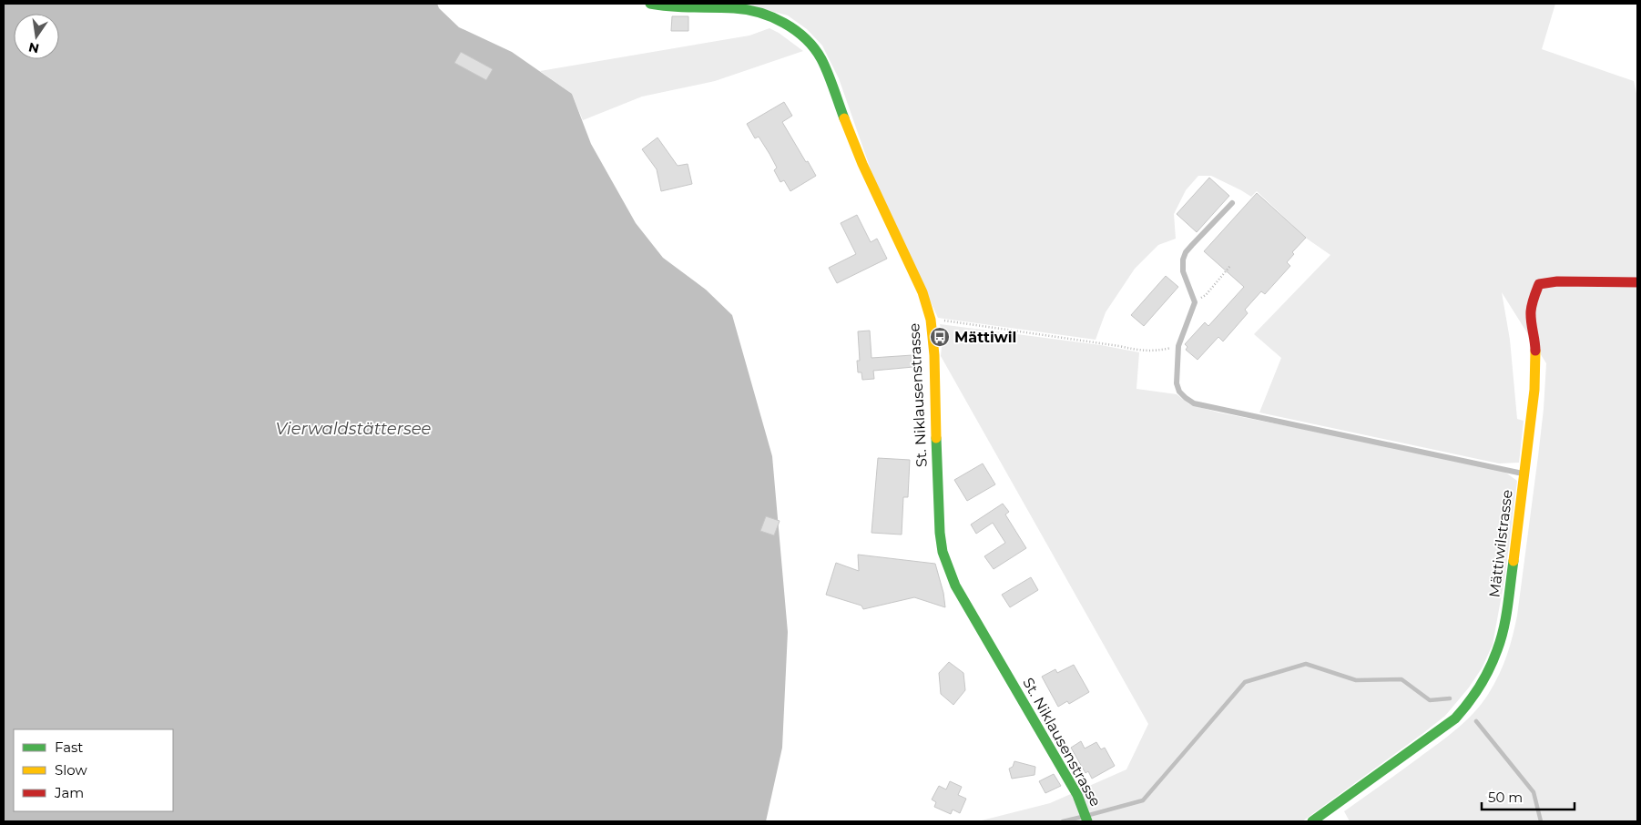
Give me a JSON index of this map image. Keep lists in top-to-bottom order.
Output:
{
  "streets": {
    "street": ["St. Niklausenstrasse", "Mättiwilstrasse"]
  },
  "water": ["Vierwaldstättersee"],
  "places": {
    "bus stop": ["Mättiwil"]
  },
  "legend": ["Fast", "Slow", "Jam"],
  "scale_bar": "50 m",
  "north": "bottom"
}
